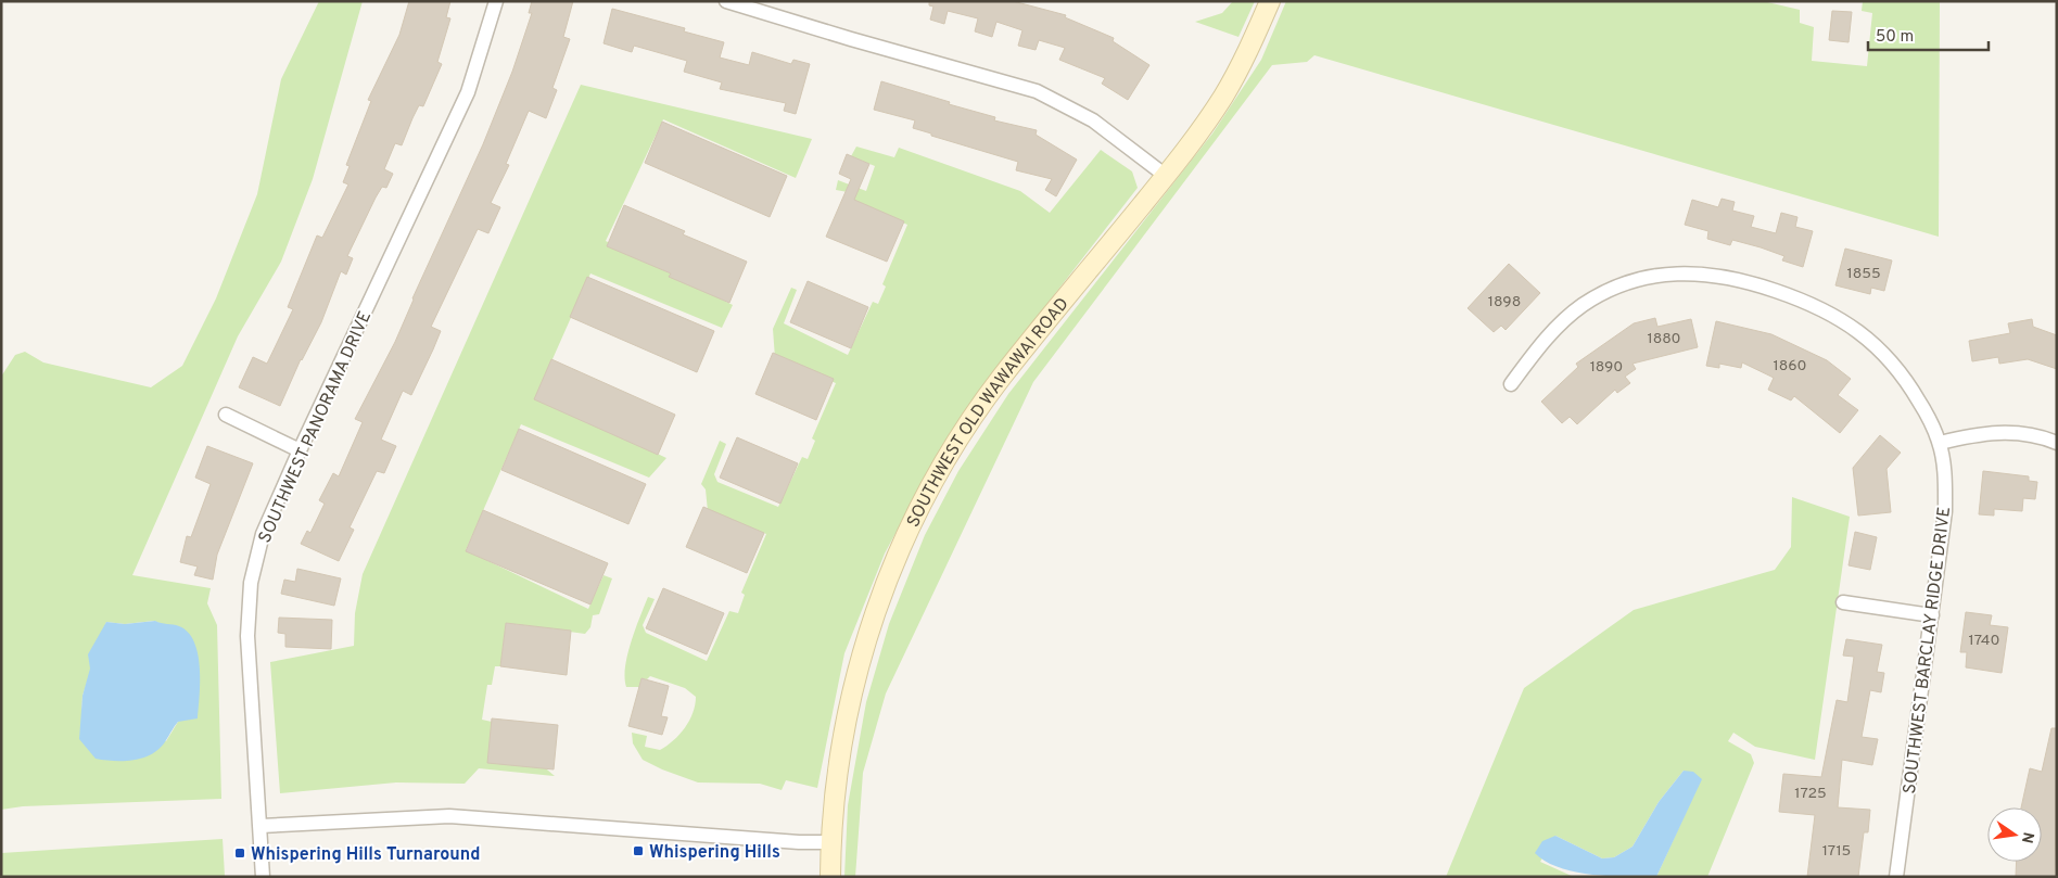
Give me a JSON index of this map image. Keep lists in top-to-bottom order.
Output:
{
  "streets": {
    "main road": ["SOUTHWEST OLD WAWAWAI ROAD"],
    "street": ["SOUTHWEST PANORAMA DRIVE", "SOUTHWEST BARCLAY RIDGE DRIVE"]
  },
  "places": {
    "transit": ["Whispering Hills", "Whispering Hills Turnaround"]
  },
  "house_numbers": [
    "1855",
    "1898",
    "1880",
    "1860",
    "1890",
    "1740",
    "1725",
    "1715"
  ],
  "scale_bar": "50 m",
  "north": "right"
}
